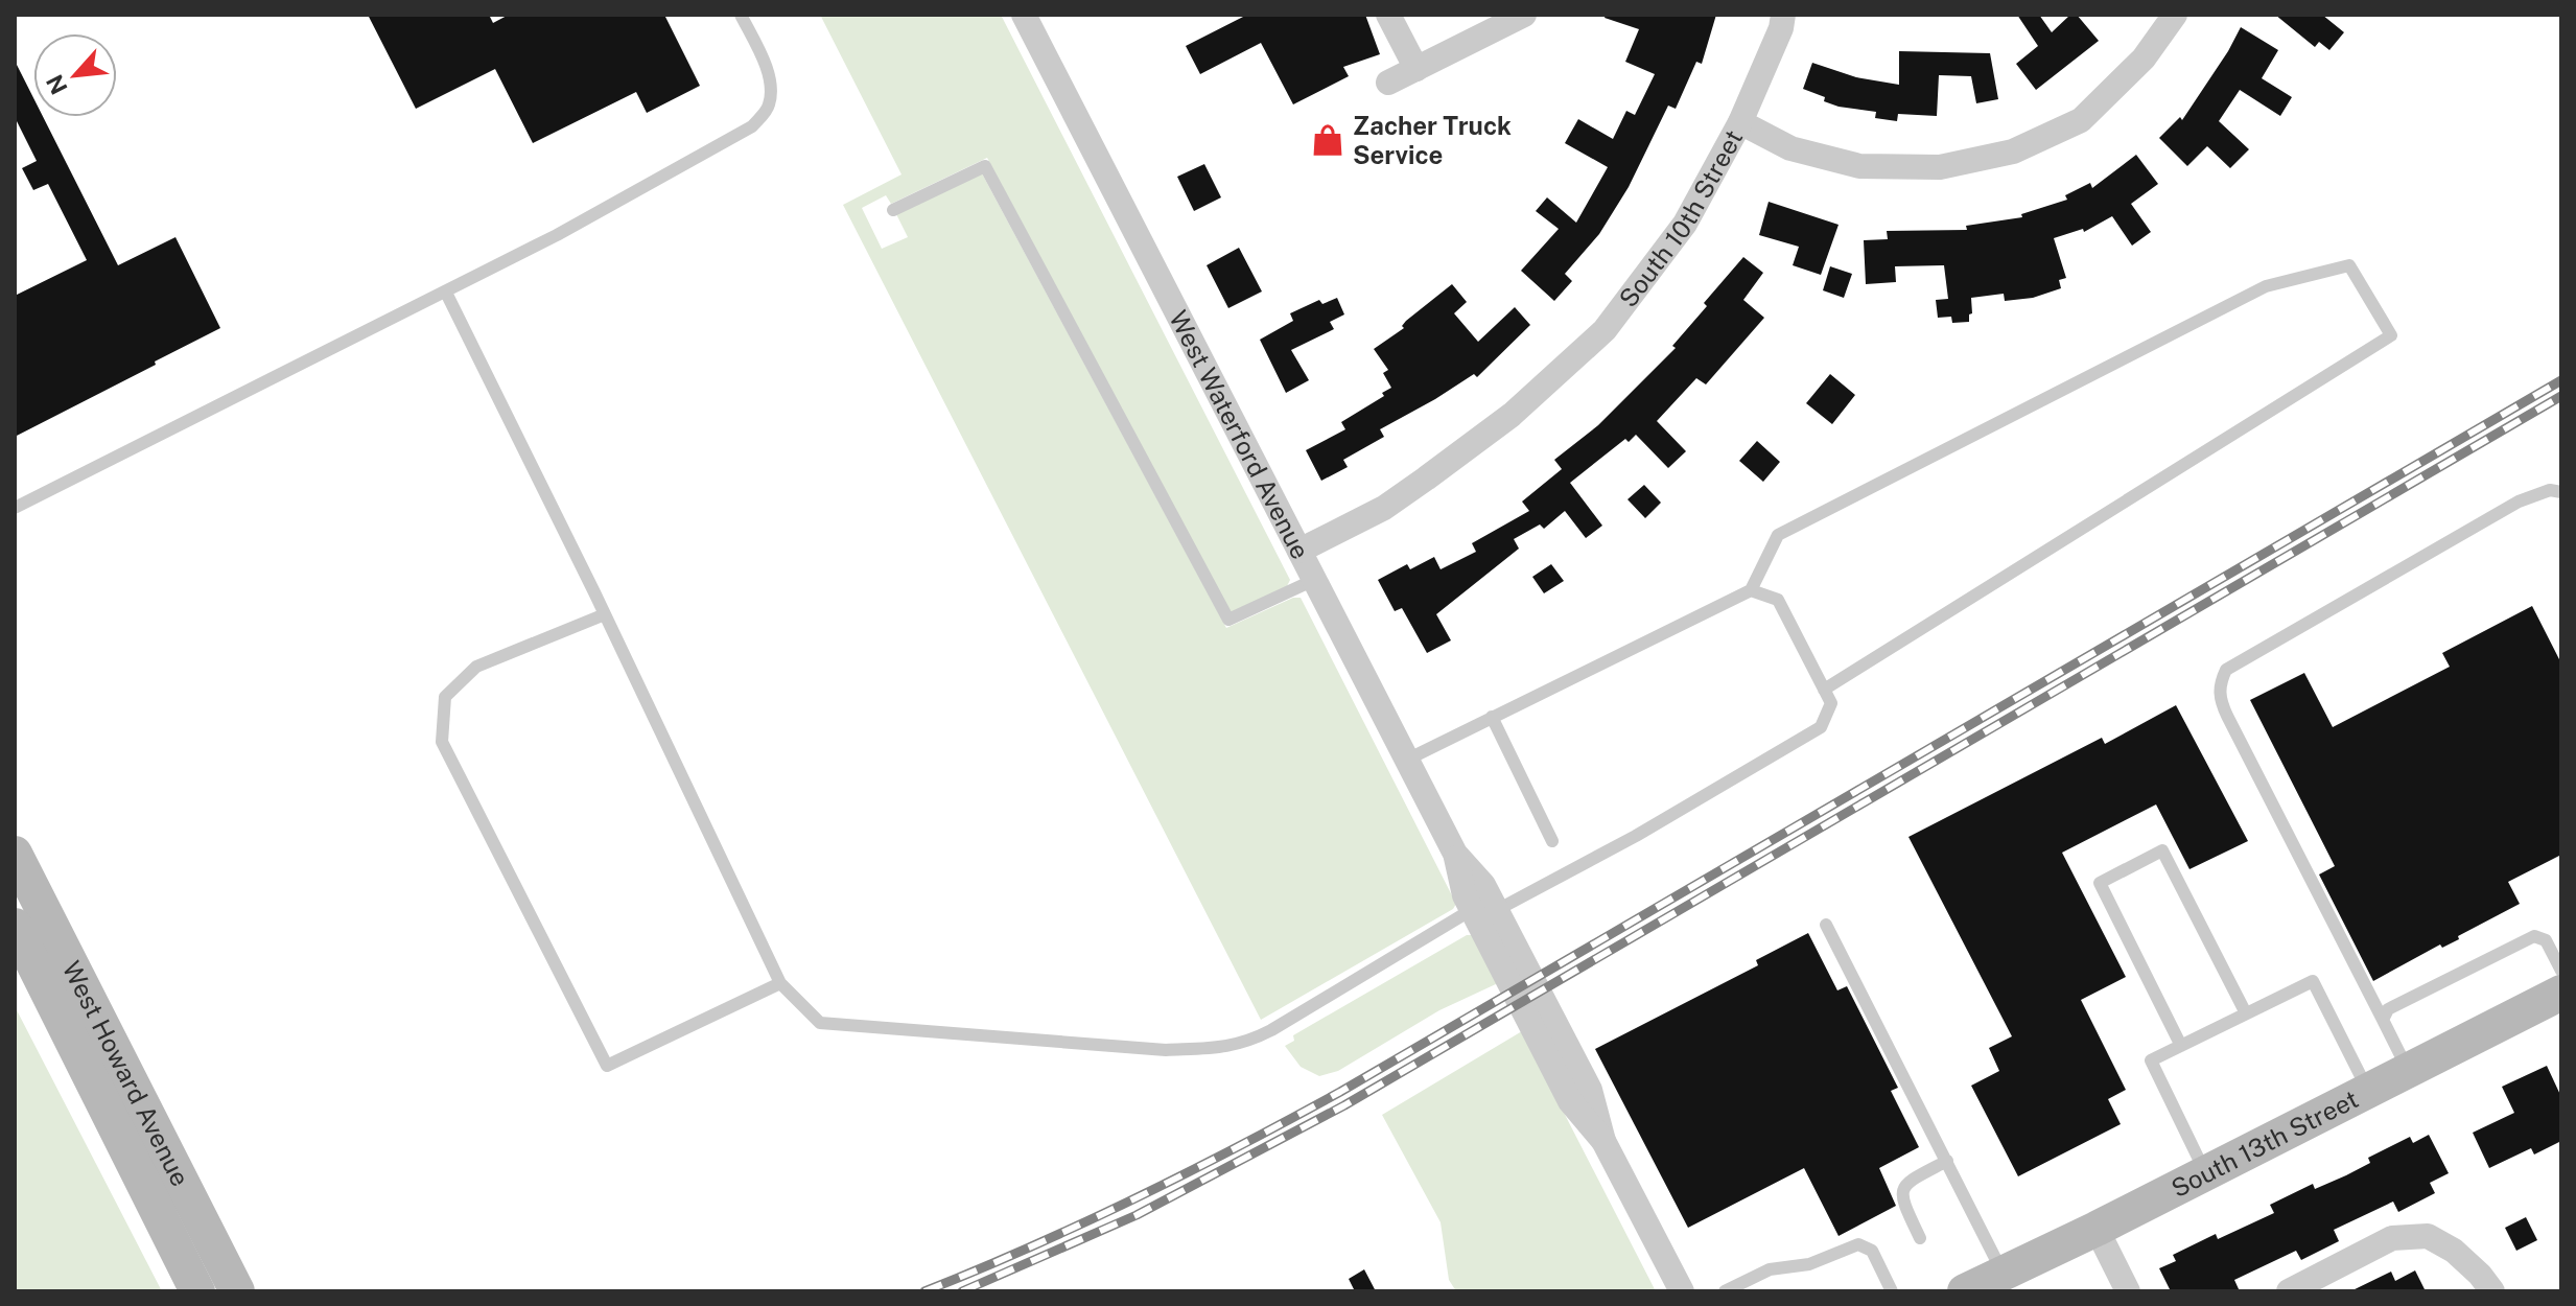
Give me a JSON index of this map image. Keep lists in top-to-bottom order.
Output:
{
  "streets": {
    "main road": ["West Howard Avenue", "South 13th Street"],
    "street": ["South 10th Street", "West Waterford Avenue"]
  },
  "crossings": [
    ["South 10th Street", "West Waterford Avenue"]
  ],
  "places": {
    "shop": ["Zacher Truck Service"]
  },
  "north": "bottom left"
}
